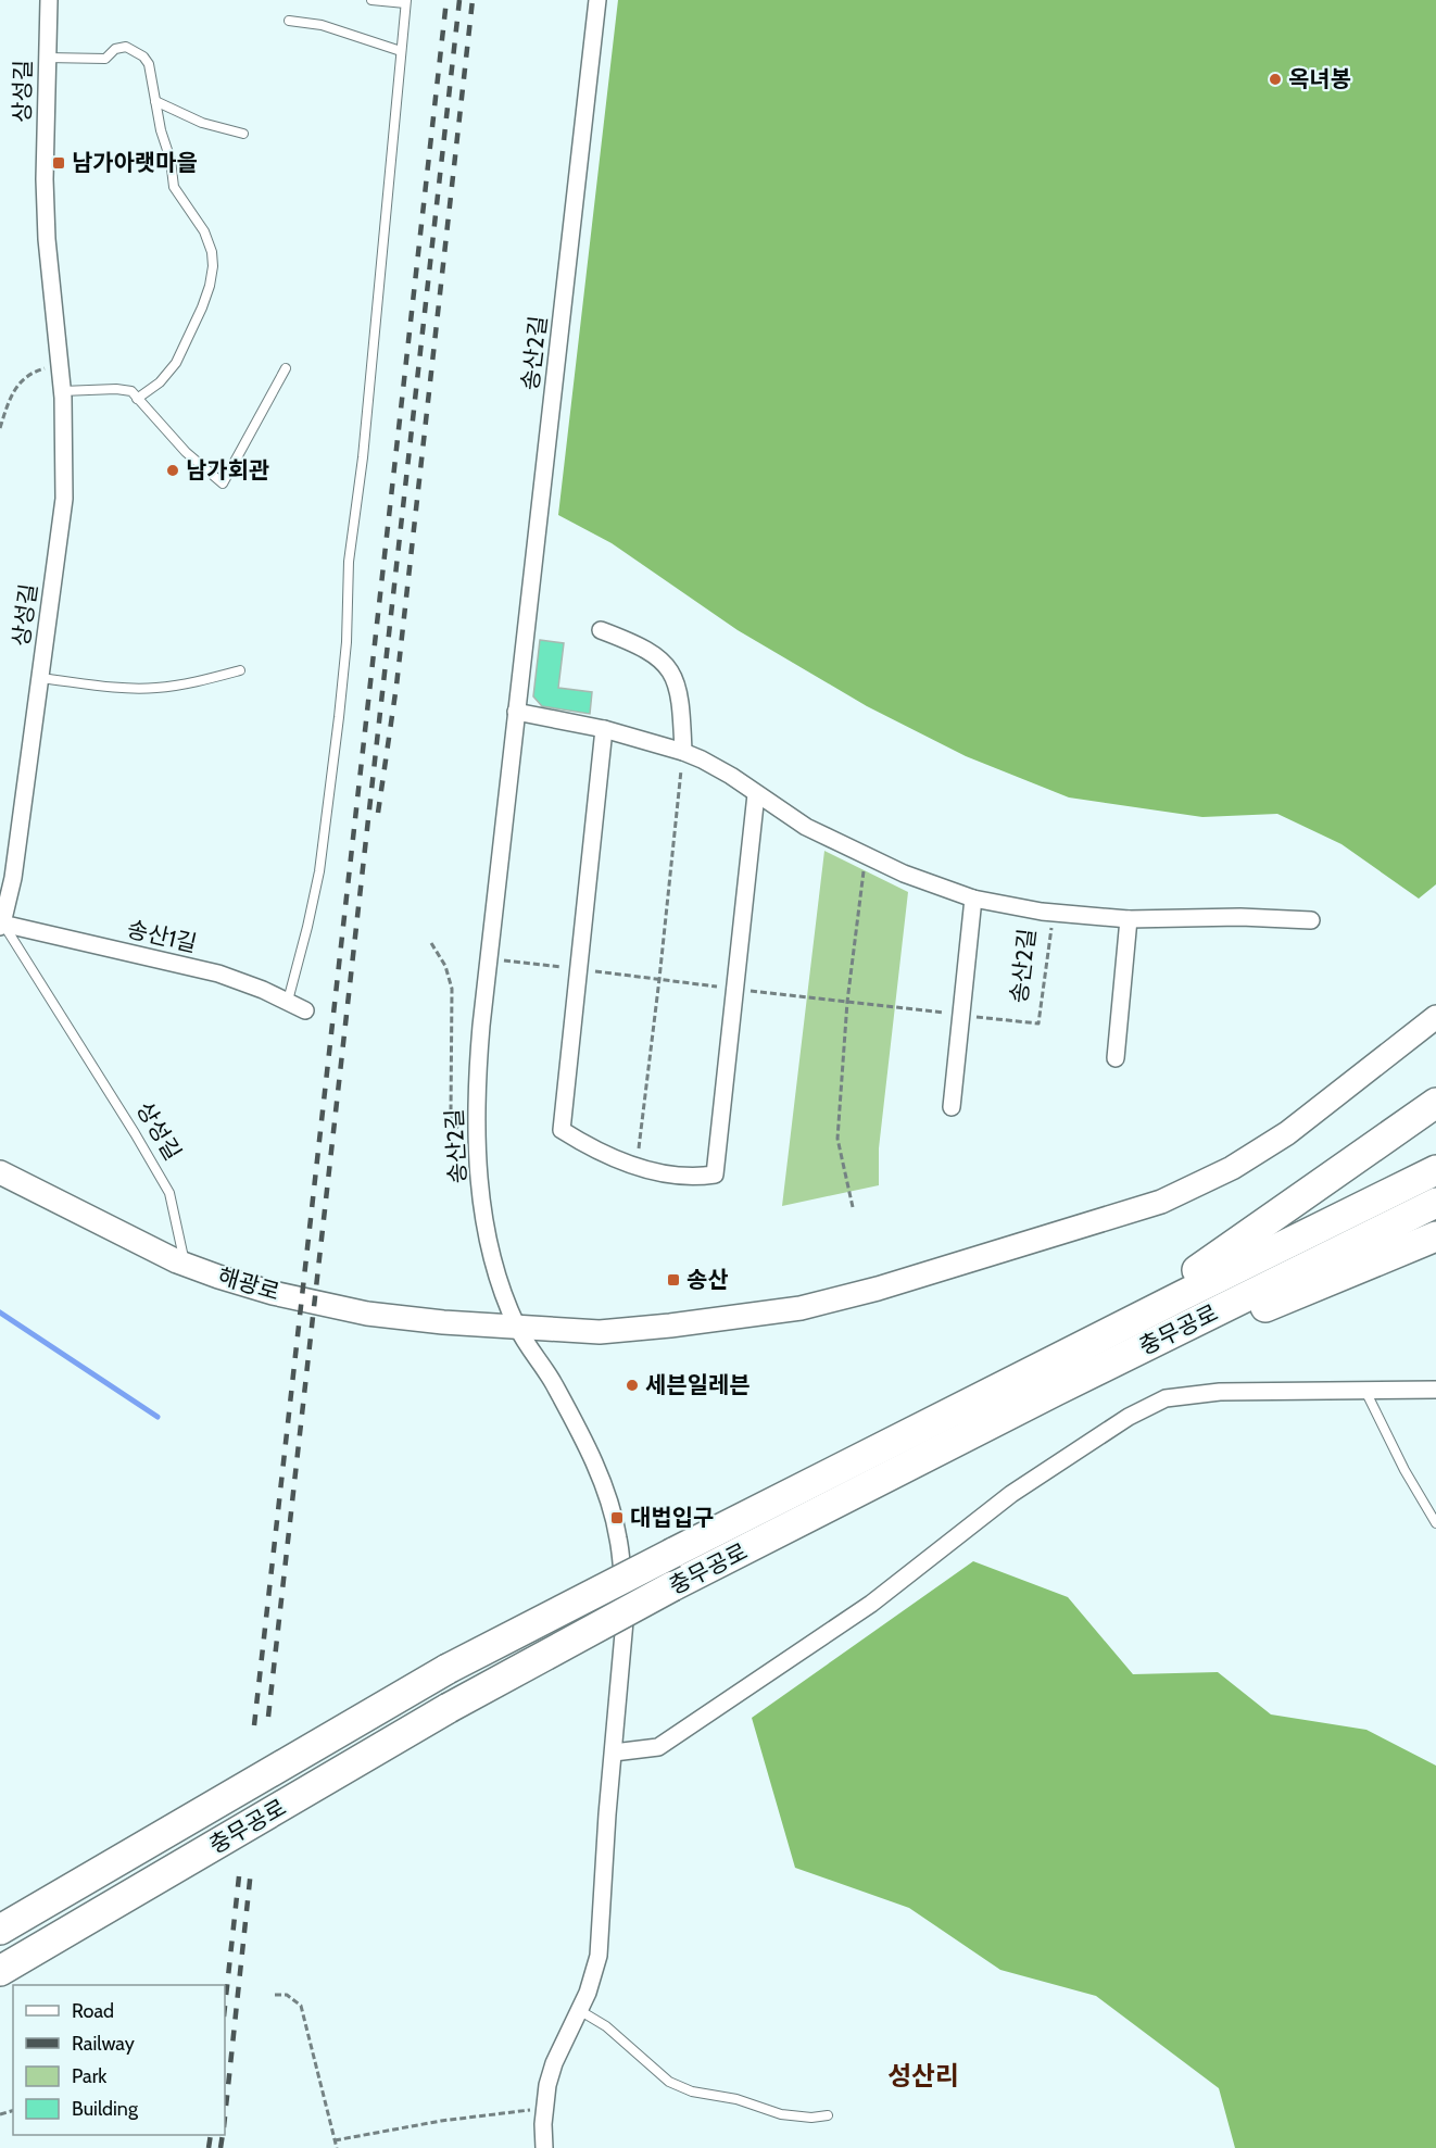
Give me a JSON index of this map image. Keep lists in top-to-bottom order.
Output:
{
  "streets": {
    "highway": ["충무공로"],
    "main road": ["해광로"],
    "street": ["상성길", "송산2길", "송산1길"]
  },
  "crossings": [
    ["상성길", "송산1길"],
    ["상성길", "해광로"],
    ["송산2길", "해광로"]
  ],
  "districts": ["성산리"],
  "places": {
    "other": ["옥녀봉", "남가회관", "세븐일레븐"],
    "transit": ["남가아랫마을", "송산", "대법입구"]
  },
  "legend": [
    "Road",
    "Railway",
    "Park",
    "Building"
  ]
}
